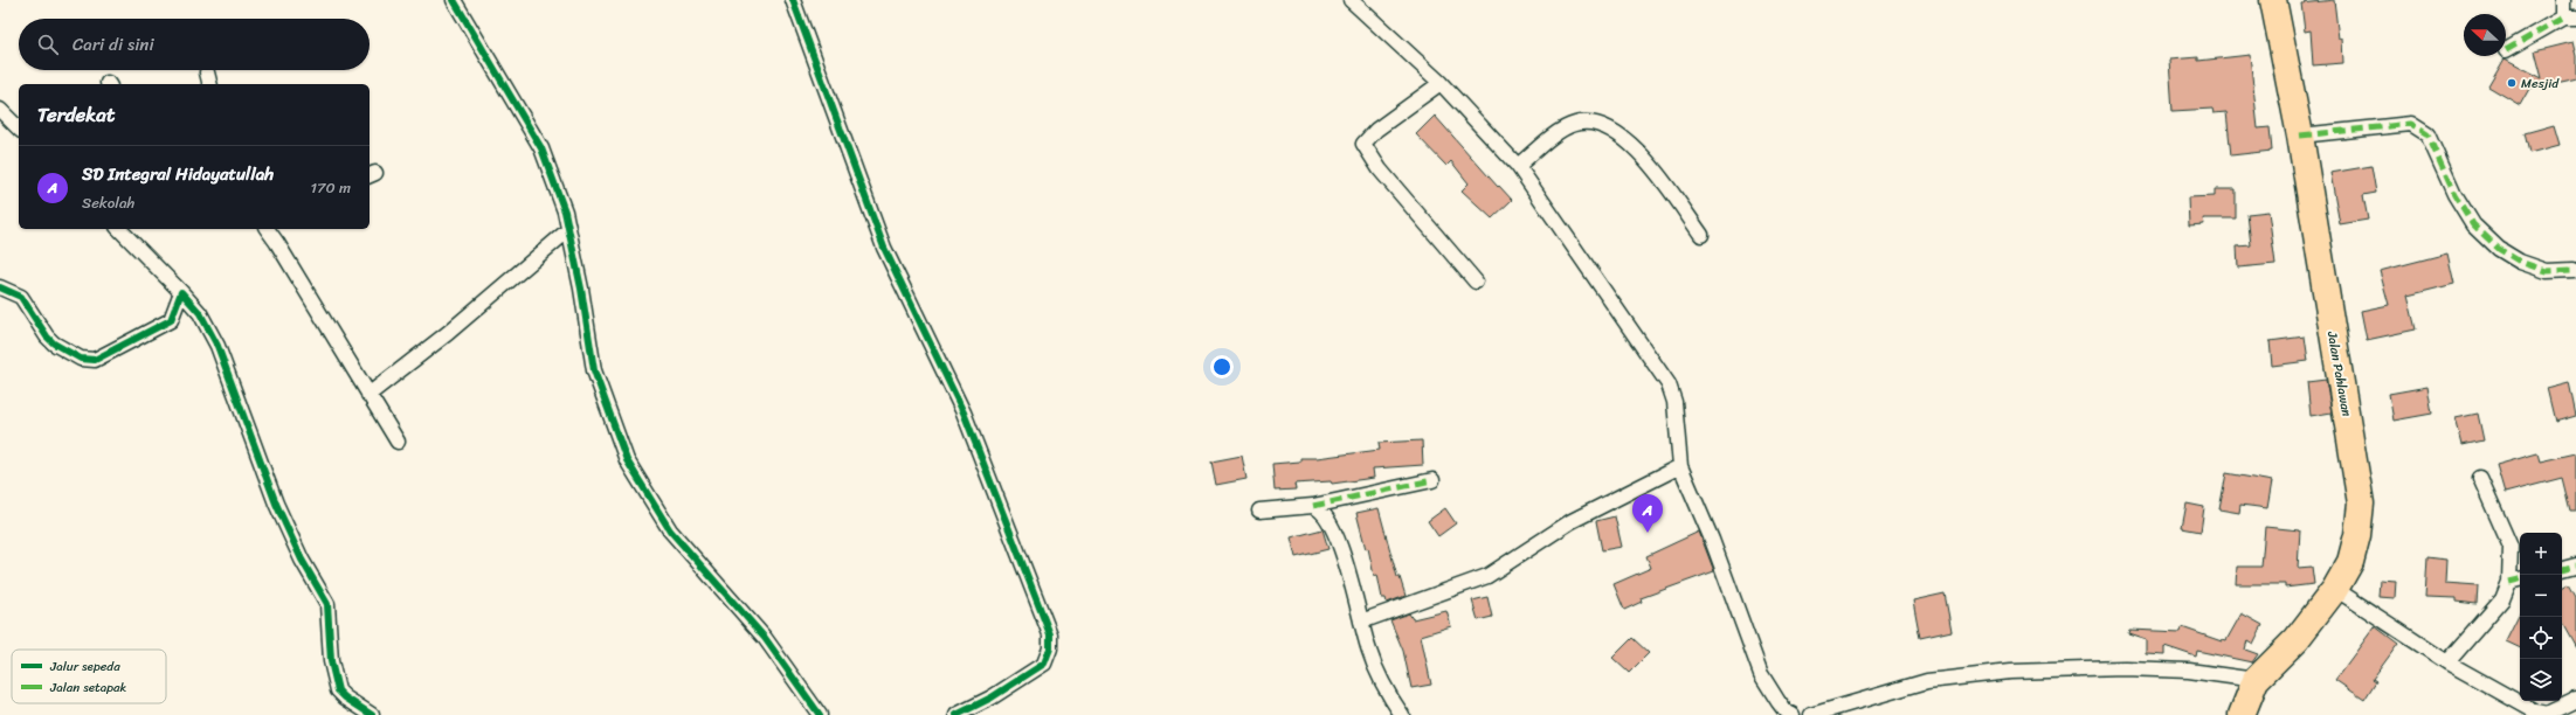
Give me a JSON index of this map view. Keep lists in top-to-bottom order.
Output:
{
  "streets": {
    "highway": ["Jalan Pahlawan"]
  },
  "places": ["Mesjid"],
  "legend": ["Jalur sepeda", "Jalan setapak"],
  "north": "left",
  "page": {
    "search": "Cari di sini",
    "heading": "Terdekat",
    "list": [
      {
        "mark": "A",
        "name": "SD Integral Hidayatullah",
        "note": "Sekolah",
        "value": "170 m"
      }
    ],
    "pins": "A",
    "map_buttons": ["+", "−"]
  }
}
